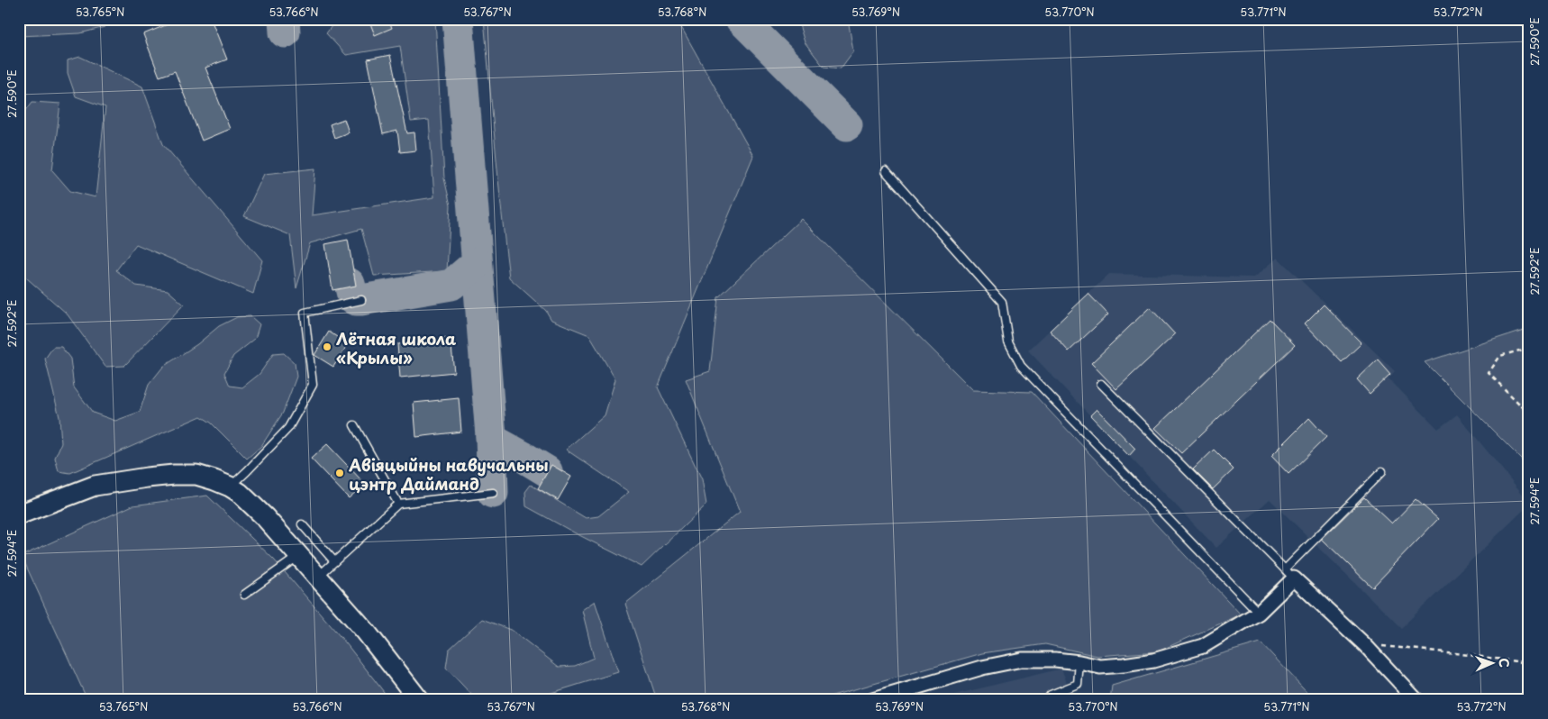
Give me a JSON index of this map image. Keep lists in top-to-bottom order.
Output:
{
  "places": ["Лётная школа «Крылы»", "Авіяцыйны навучальны цэнтр Дайманд"],
  "north": "right",
  "coordinates": [
    "53.765°N",
    "53.766°N",
    "53.767°N",
    "53.768°N",
    "53.769°N",
    "53.770°N",
    "53.771°N",
    "53.772°N",
    "27.590°E",
    "27.592°E",
    "27.594°E"
  ]
}
